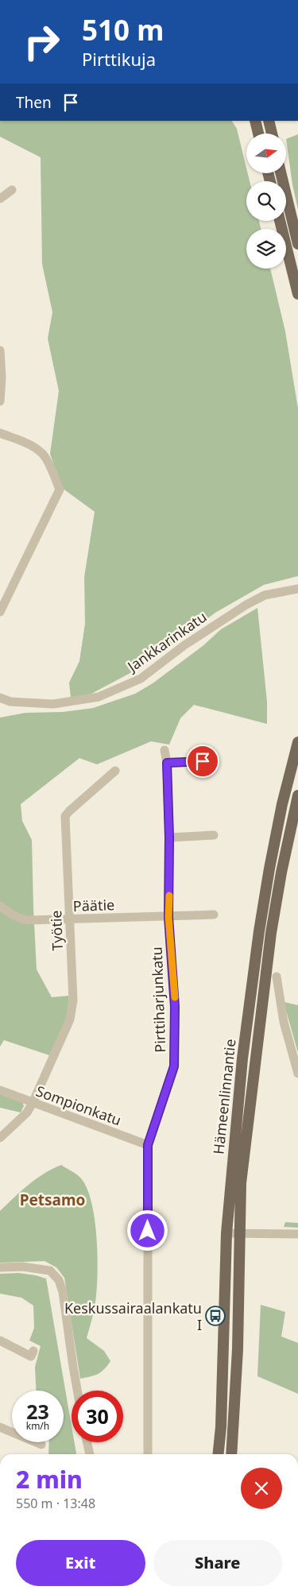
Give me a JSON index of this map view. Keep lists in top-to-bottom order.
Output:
{
  "streets": {
    "main road": ["Hämeenlinnantie"],
    "street": [
      "Jankkarinkatu",
      "Päätie",
      "Työtie",
      "Pirttiharjunkatu",
      "Sompionkatu"
    ]
  },
  "crossings": [
    ["Päätie", "Työtie"],
    ["Päätie", "Pirttiharjunkatu"],
    ["Työtie", "Sompionkatu"],
    ["Pirttiharjunkatu", "Sompionkatu"]
  ],
  "districts": ["Petsamo"],
  "places": {
    "bus stop": ["Keskussairaalankatu I"]
  },
  "north": "right",
  "page": {
    "turn": ["510 m", "Pirttikuja"],
    "then": "Then",
    "speed": "23 km/h",
    "limit": "30",
    "heading": ["2 min", "550 m · 13:48"],
    "buttons": ["Exit", "Share"]
  }
}
